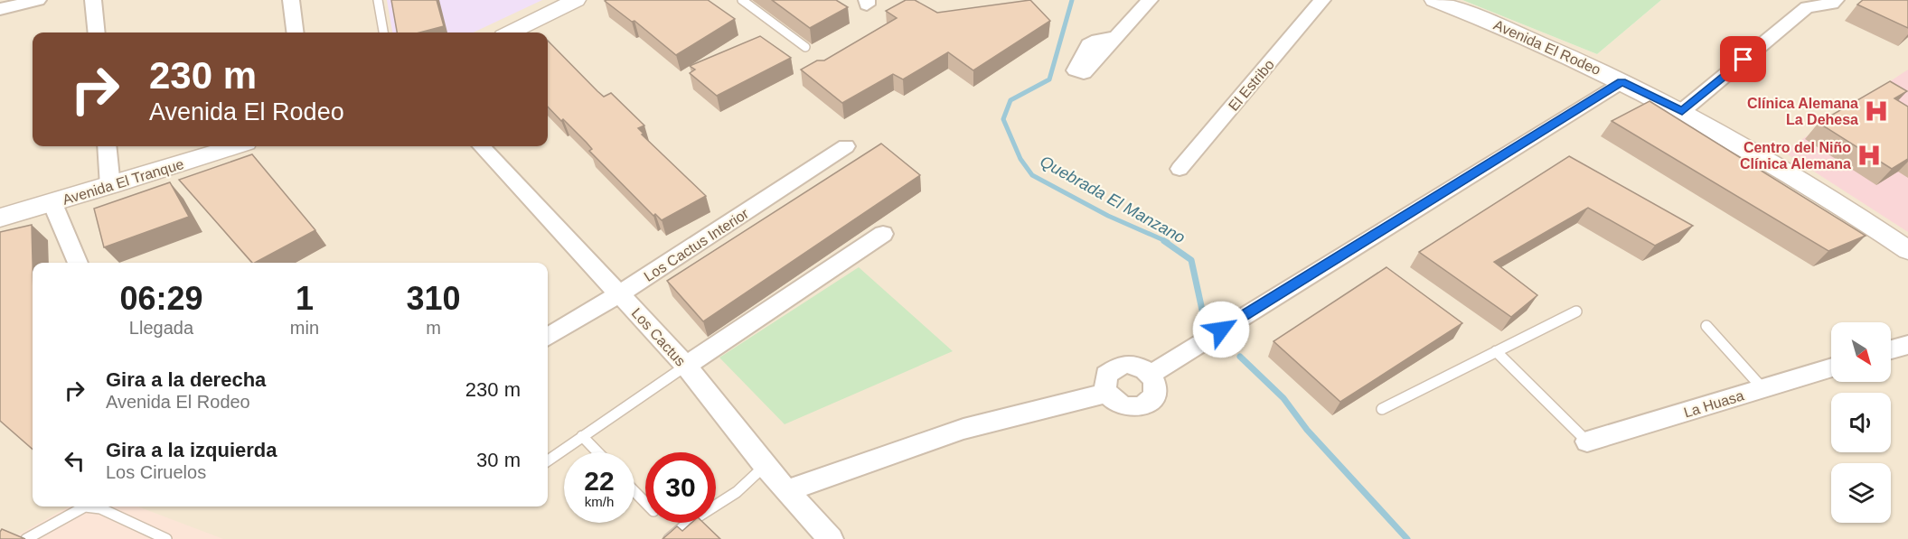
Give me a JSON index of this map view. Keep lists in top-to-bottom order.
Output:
{
  "streets": {
    "street": [
      "Avenida El Rodeo",
      "El Estribo",
      "Avenida El Tranque",
      "Los Cactus Interior",
      "Los Cactus",
      "La Huasa"
    ]
  },
  "crossings": [
    ["Los Cactus Interior", "Los Cactus"]
  ],
  "water": ["Quebrada El Manzano"],
  "places": {
    "hospital": ["Clínica Alemana La Dehesa", "Centro del Niño Clínica Alemana"]
  },
  "north": "bottom right",
  "page": {
    "turn": ["230 m", "Avenida El Rodeo"],
    "eta": [
      "06:29",
      "Llegada",
      "1",
      "min",
      "310",
      "m"
    ],
    "list": [
      {
        "name": "Gira a la derecha",
        "note": "Avenida El Rodeo",
        "value": "230 m"
      },
      {
        "name": "Gira a la izquierda",
        "note": "Los Ciruelos",
        "value": "30 m"
      }
    ],
    "speed": "22 km/h",
    "limit": "30"
  }
}
